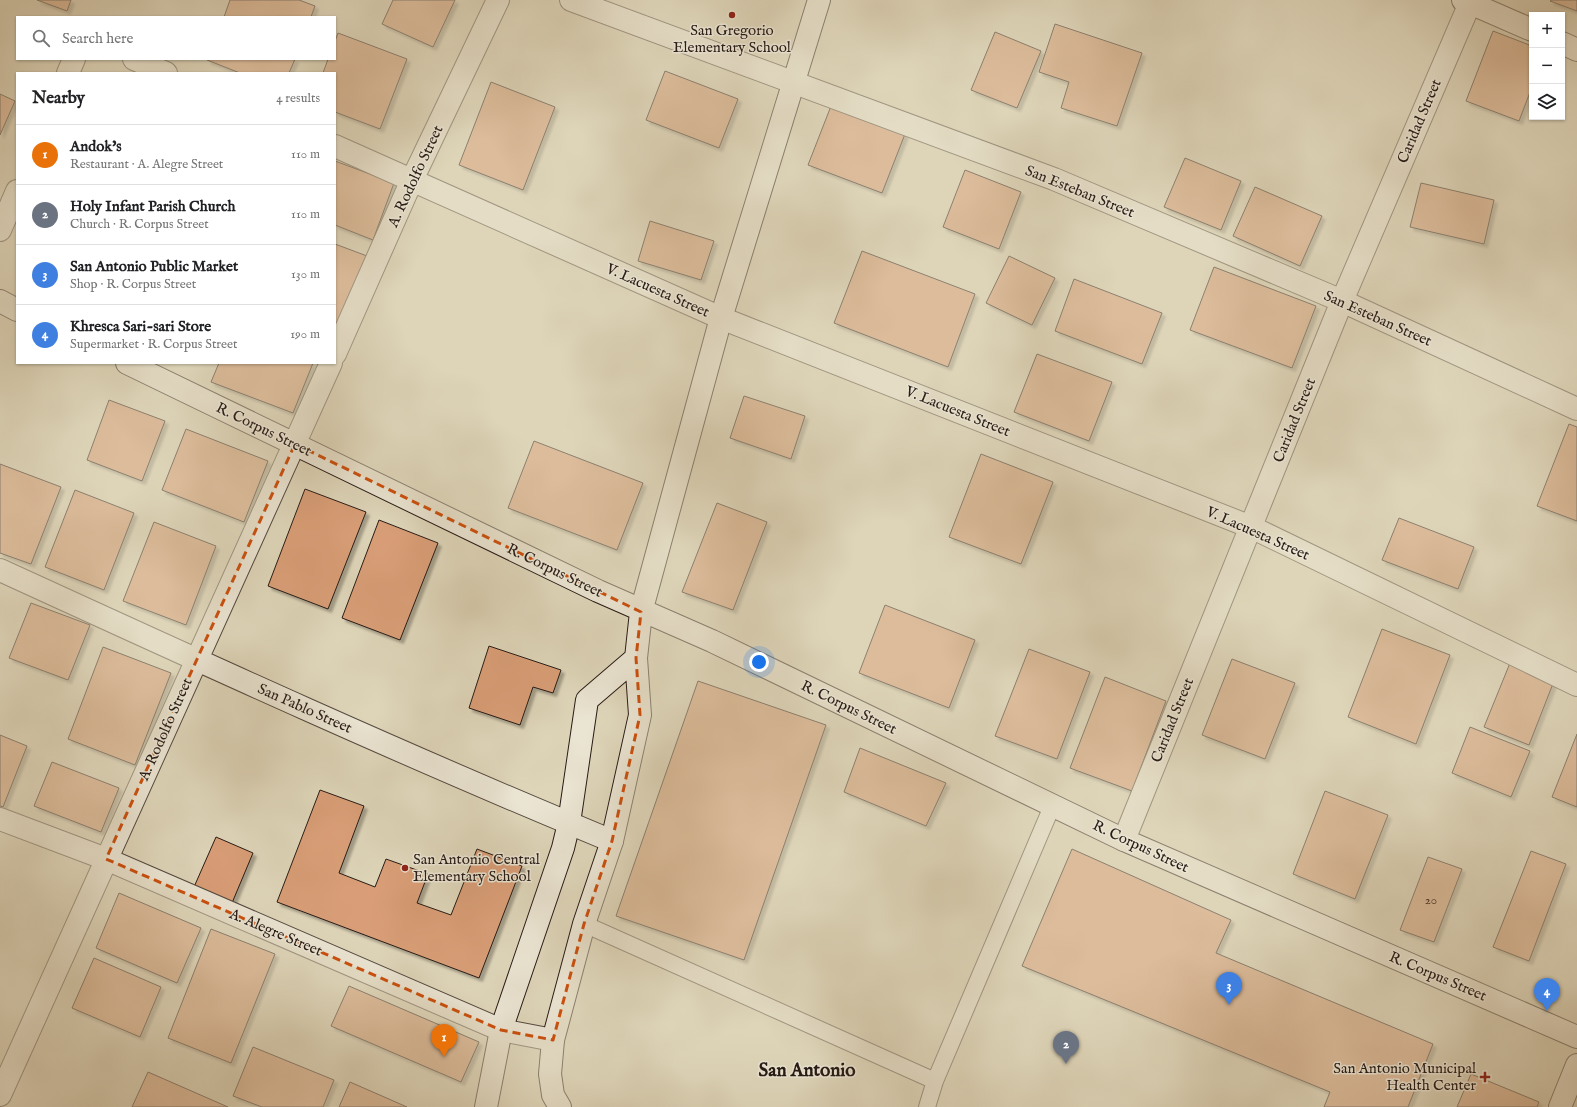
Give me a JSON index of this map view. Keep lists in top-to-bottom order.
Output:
{
  "streets": {
    "street": [
      "Caridad Street",
      "A. Rodolfo Street",
      "San Esteban Street",
      "V. Lacuesta Street",
      "R. Corpus Street",
      "San Pablo Street",
      "A. Alegre Street"
    ]
  },
  "crossings": [
    ["Caridad Street", "San Esteban Street"],
    ["Caridad Street", "V. Lacuesta Street"],
    ["Caridad Street", "R. Corpus Street"],
    ["A. Rodolfo Street", "V. Lacuesta Street"],
    ["A. Rodolfo Street", "R. Corpus Street"],
    ["A. Rodolfo Street", "San Pablo Street"],
    ["A. Rodolfo Street", "A. Alegre Street"]
  ],
  "districts": ["San Antonio"],
  "places": {
    "other": ["San Gregorio Elementary School", "San Antonio Central Elementary School"],
    "health": ["San Antonio Municipal Health Center"]
  },
  "house_numbers": ["20"],
  "page": {
    "map_buttons": ["+", "−"],
    "search": "Search here",
    "heading": ["Nearby", "4 results"],
    "list": [
      {
        "mark": "1",
        "name": "Andok's",
        "note": "Restaurant · A. Alegre Street",
        "value": "110 m"
      },
      {
        "mark": "2",
        "name": "Holy Infant Parish Church",
        "note": "Church · R. Corpus Street",
        "value": "110 m"
      },
      {
        "mark": "3",
        "name": "San Antonio Public Market",
        "note": "Shop · R. Corpus Street",
        "value": "130 m"
      },
      {
        "mark": "4",
        "name": "Khresca Sari-sari Store",
        "note": "Supermarket · R. Corpus Street",
        "value": "190 m"
      }
    ],
    "pins": [
      "3",
      "4",
      "1",
      "2"
    ]
  }
}
